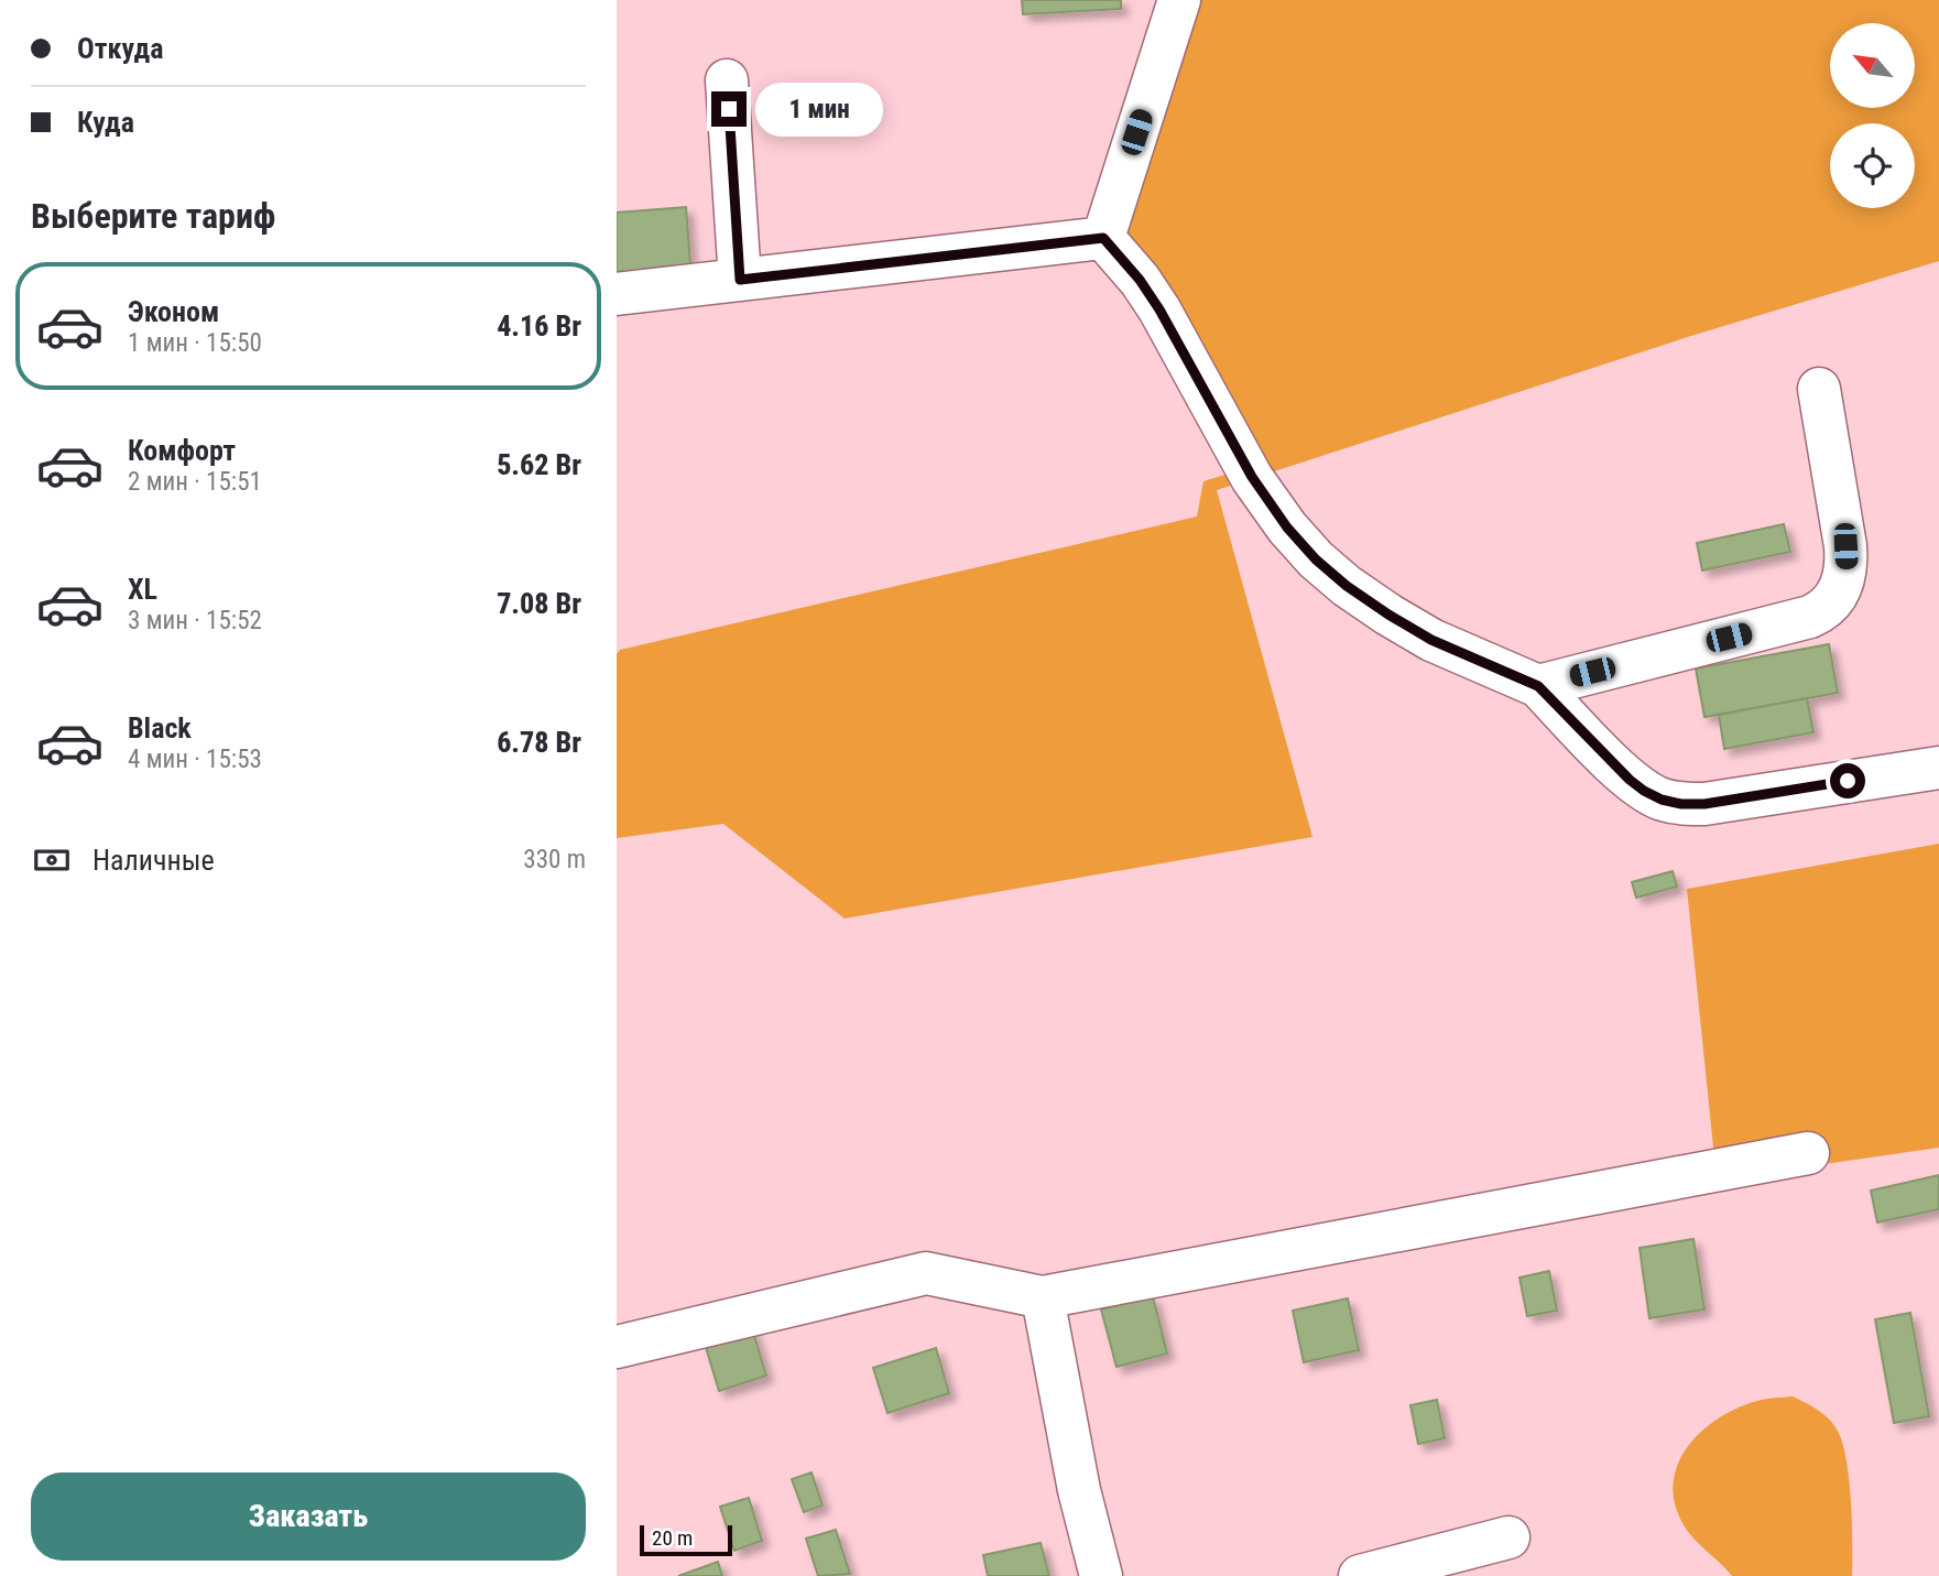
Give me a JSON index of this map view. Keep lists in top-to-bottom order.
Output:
{
  "scale_bar": "20 m",
  "north": "top left",
  "page": {
    "banner": ["Откуда", "Куда"],
    "bubble": "1 мин",
    "heading": "Выберите тариф",
    "list": [
      {
        "name": "Эконом",
        "note": "1 мин · 15:50",
        "value": "4.16 Br"
      },
      {
        "name": "Комфорт",
        "note": "2 мин · 15:51",
        "value": "5.62 Br"
      },
      {
        "name": "XL",
        "note": "3 мин · 15:52",
        "value": "7.08 Br"
      },
      {
        "name": "Black",
        "note": "4 мин · 15:53",
        "value": "6.78 Br"
      }
    ],
    "pay": ["Наличные", "330 m"],
    "buttons": "Заказать",
    "scale": "20 m"
  }
}
